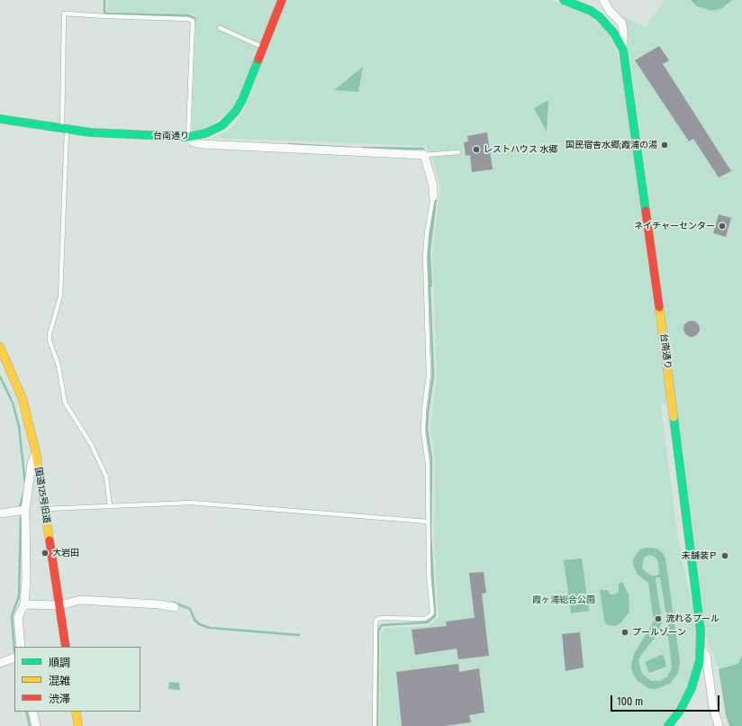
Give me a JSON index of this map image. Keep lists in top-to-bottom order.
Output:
{
  "streets": {
    "street": ["台南通り", "国道125号旧道"]
  },
  "parks": ["霞ヶ浦総合公園"],
  "places": [
    "国民宿舎水郷;霞浦の湯",
    "レストハウス 水郷",
    "ネイチャーセンター",
    "大岩田",
    "未舗装Ｐ",
    "流れるプール",
    "プールゾーン"
  ],
  "legend": ["順調", "混雑", "渋滞"],
  "scale_bar": "100 m"
}
